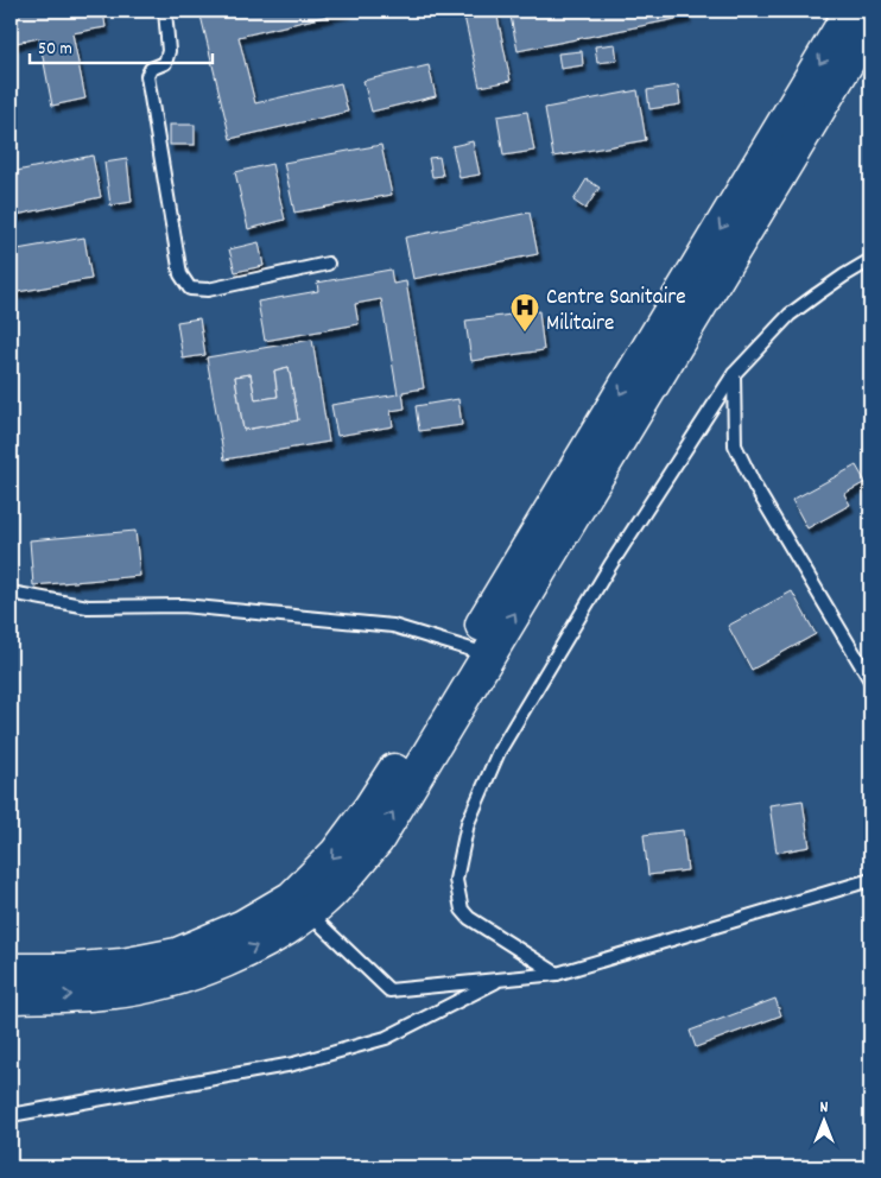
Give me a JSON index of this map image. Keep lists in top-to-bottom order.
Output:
{
  "places": {
    "hospital": ["Centre Sanitaire Militaire"]
  },
  "scale_bar": "50 m",
  "north": "top"
}
